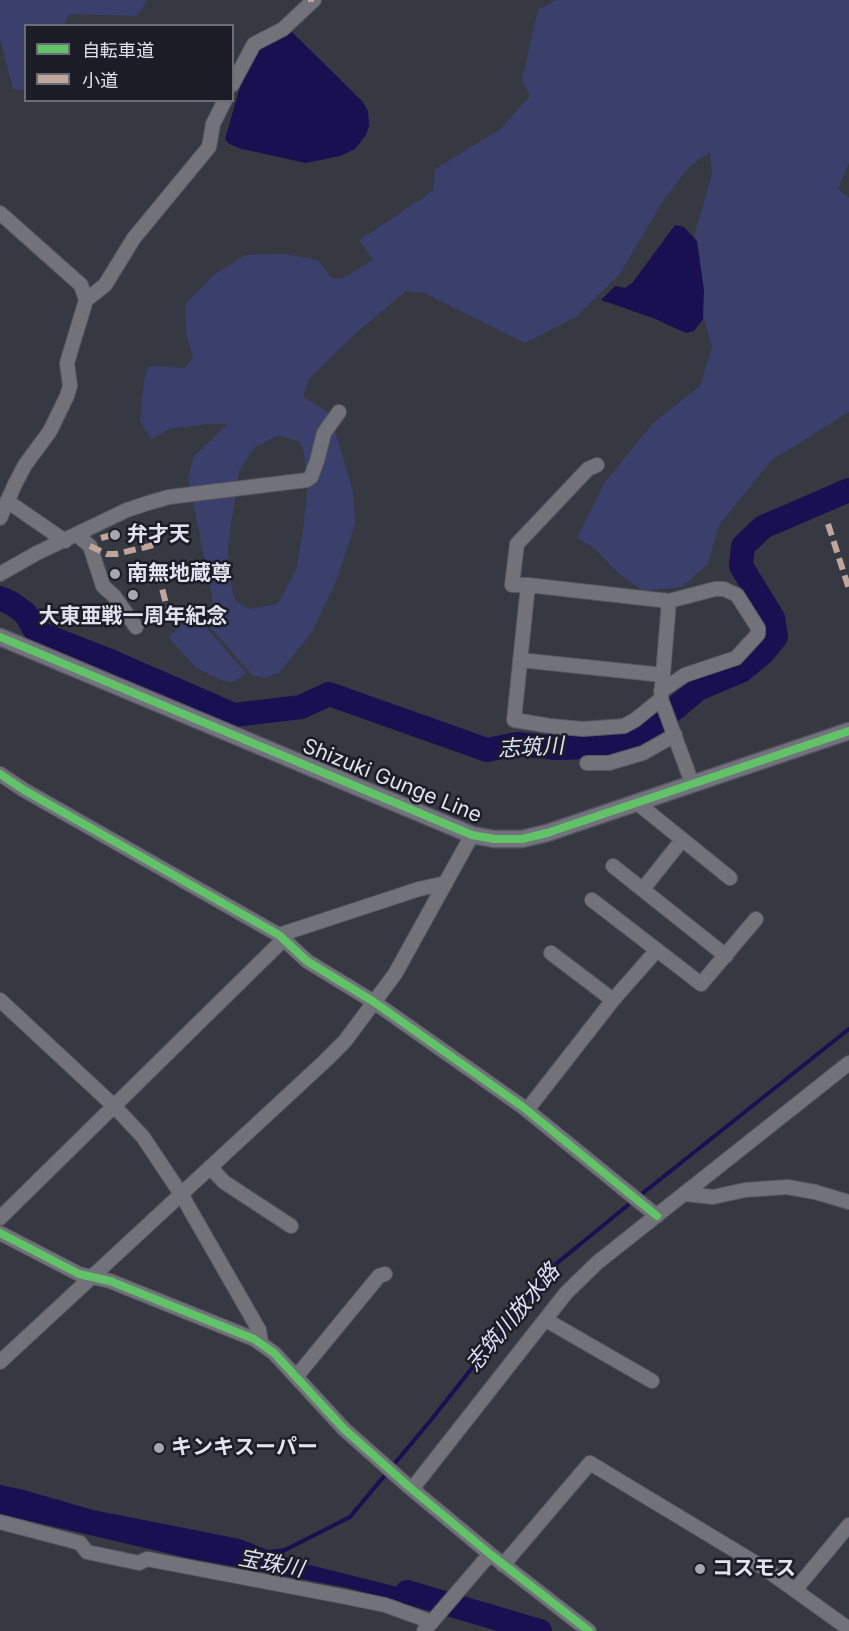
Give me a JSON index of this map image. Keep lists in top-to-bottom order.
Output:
{
  "streets": {
    "main road": ["Shizuki Gunge Line"]
  },
  "water": ["志筑川", "志筑川放水路", "宝珠川"],
  "places": [
    "弁才天",
    "南無地蔵尊",
    "大東亜戦一周年紀念",
    "キンキスーパー",
    "コスモス"
  ],
  "legend": ["自転車道", "小道"]
}
